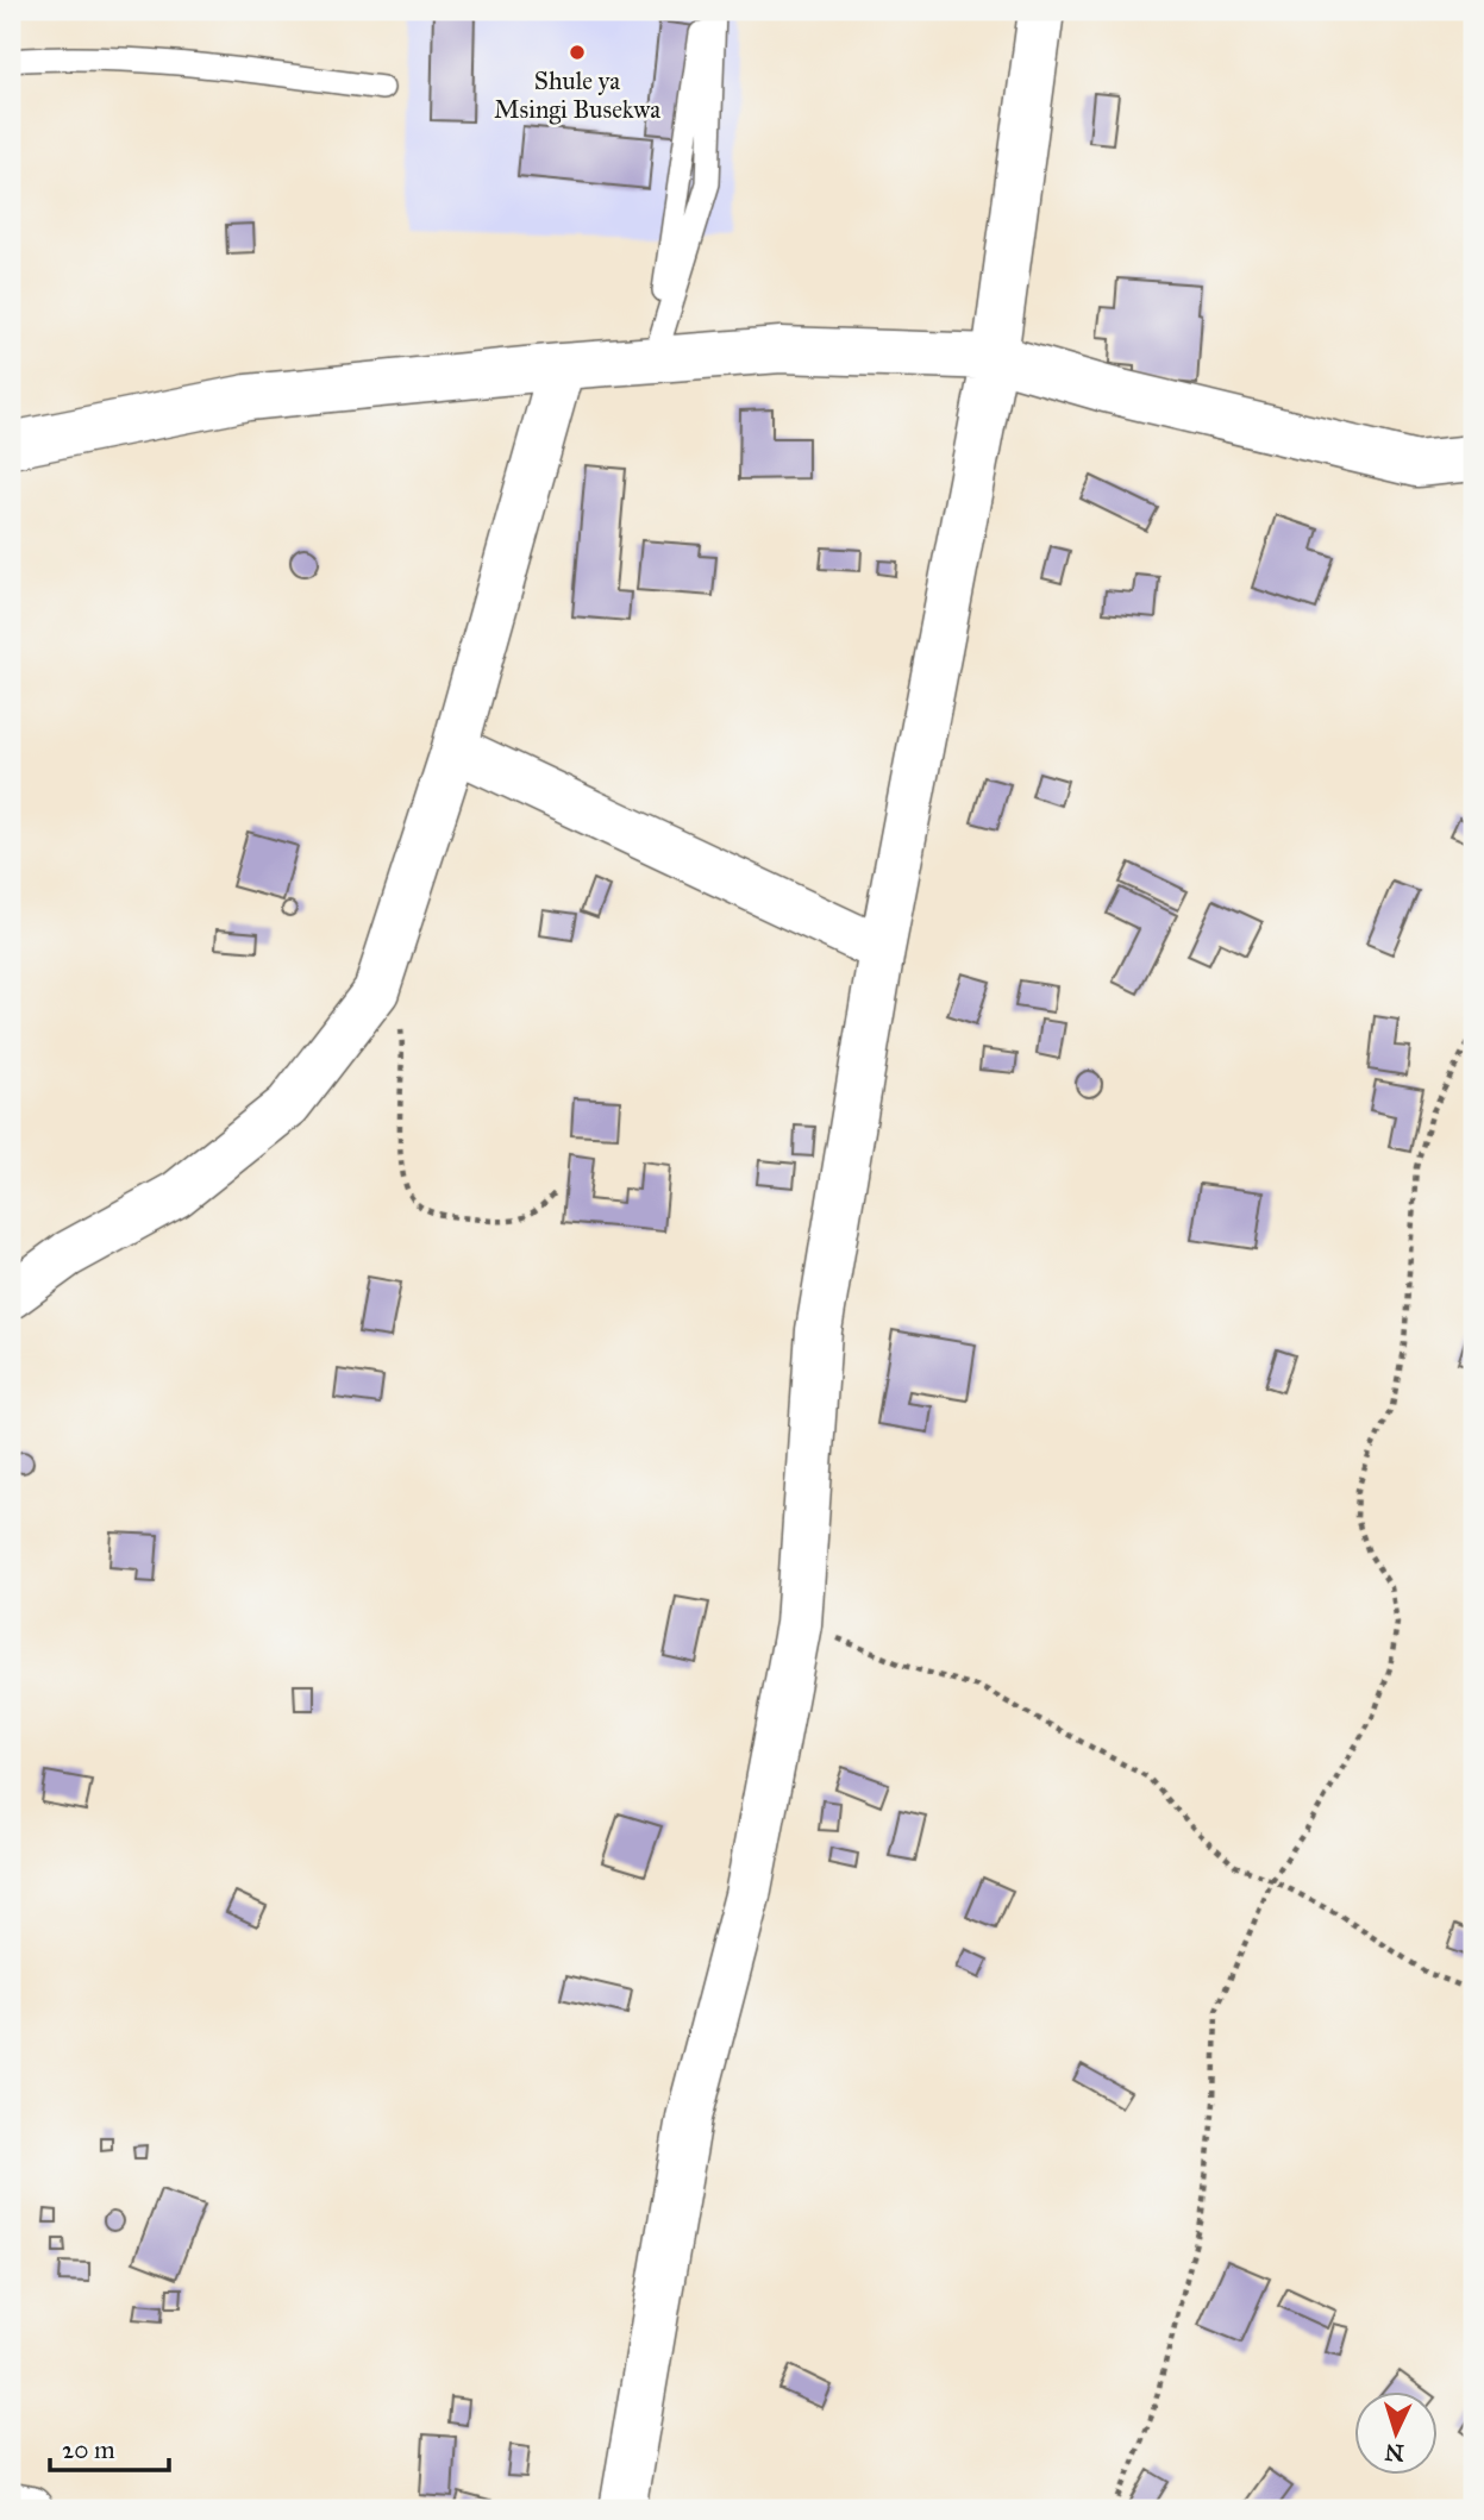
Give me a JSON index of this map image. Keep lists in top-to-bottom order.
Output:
{
  "places": ["Shule ya Msingi Busekwa"],
  "scale_bar": "20 m",
  "north": "bottom"
}
